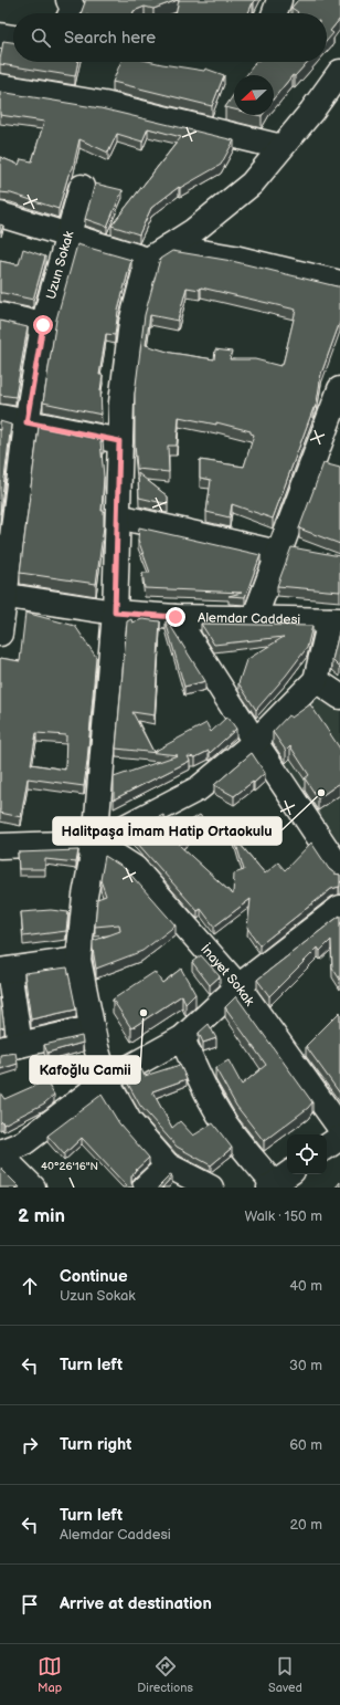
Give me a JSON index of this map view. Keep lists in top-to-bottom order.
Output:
{
  "streets": {
    "street": ["Uzun Sokak", "Alemdar Caddesi", "İnayet Sokak"]
  },
  "crossings": [
    ["Uzun Sokak", "Alemdar Caddesi"]
  ],
  "places": ["Halitpaşa İmam Hatip Ortaokulu", "Kafoğlu Camii"],
  "north": "bottom left",
  "page": {
    "search": "Search here",
    "heading": ["2 min", "Walk · 150 m"],
    "list": [
      ["Continue", "Uzun Sokak", "40 m"],
      ["Turn left", "30 m"],
      ["Turn right", "60 m"],
      ["Turn left", "Alemdar Caddesi", "20 m"],
      "Arrive at destination"
    ],
    "nav": ["Map", "Directions", "Saved"]
  },
  "coordinates": ["40°26'16\"N"]
}
